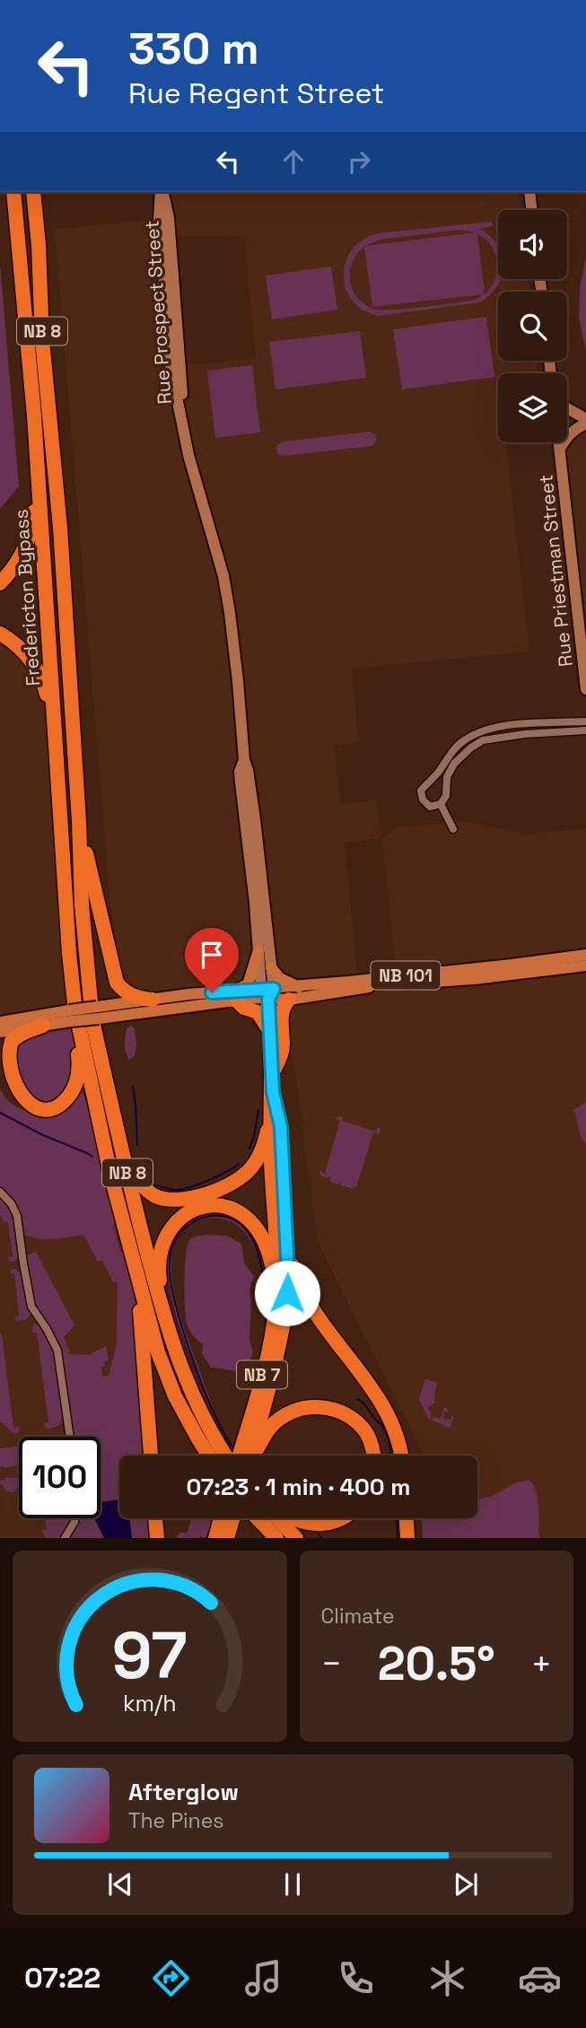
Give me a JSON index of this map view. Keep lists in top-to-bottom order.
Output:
{
  "streets": {
    "highway": ["NB 8", "Fredericton Bypass", "NB 7"],
    "main road": ["Rue Prospect Street", "Rue Priestman Street", "NB 101"]
  },
  "crossings": [
    ["Rue Prospect Street", "NB 101"],
    ["Rue Prospect Street", "NB 7"],
    ["Fredericton Bypass", "NB 101"],
    ["Fredericton Bypass", "NB 7"],
    ["NB 101", "NB 7"]
  ],
  "page": {
    "turn": ["330 m", "Rue Regent Street"],
    "limit": "100",
    "trip": "07:23 · 1 min · 400 m",
    "tile": "Climate",
    "heat": ["−", "20.5°", "+"],
    "song": ["Afterglow", "The Pines"],
    "tabs": "07:22",
    "gauge": ["97", "km/h"]
  }
}
